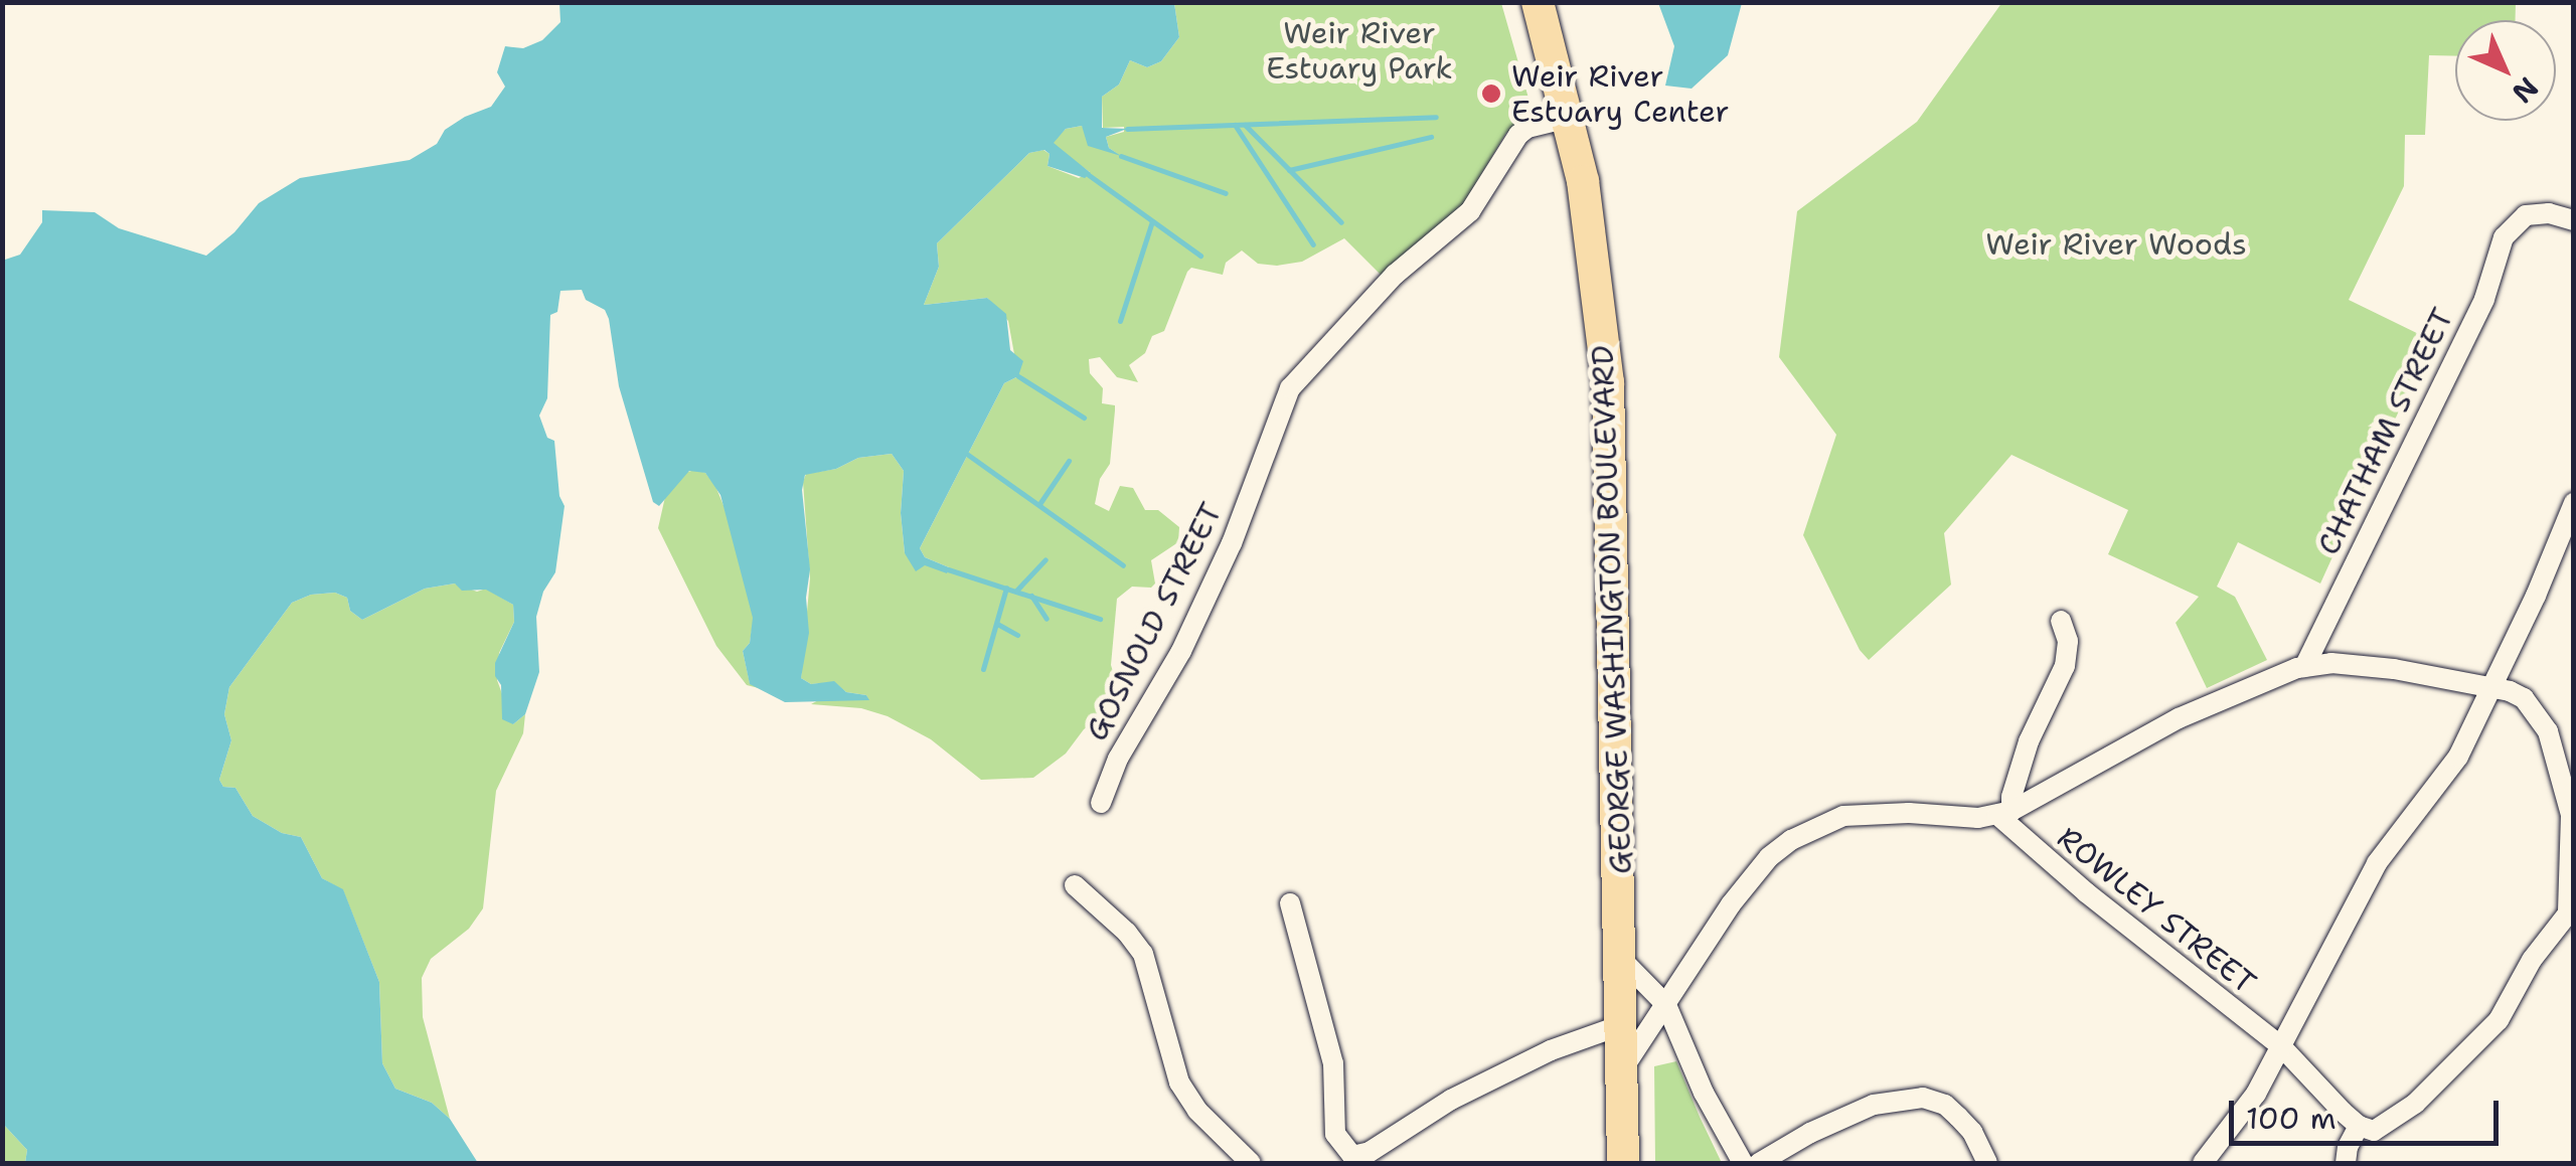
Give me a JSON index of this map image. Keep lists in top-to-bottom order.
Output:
{
  "streets": {
    "main road": ["GEORGE WASHINGTON BOULEVARD"],
    "street": ["CHATHAM STREET", "GOSNOLD STREET", "ROWLEY STREET"]
  },
  "crossings": [
    ["GEORGE WASHINGTON BOULEVARD", "GOSNOLD STREET"]
  ],
  "parks": ["Weir River Estuary Park", "Weir River Woods"],
  "places": ["Weir River Estuary Center"],
  "scale_bar": "100 m",
  "north": "bottom right"
}
